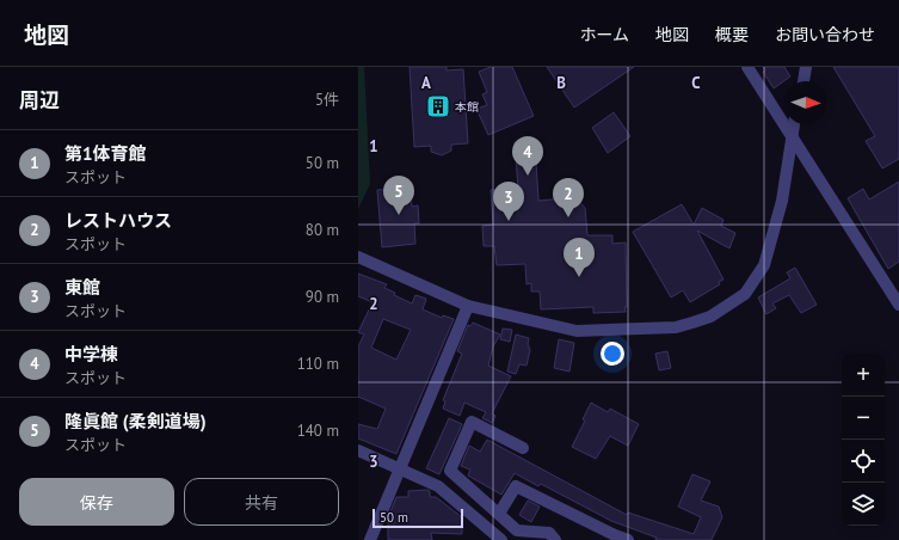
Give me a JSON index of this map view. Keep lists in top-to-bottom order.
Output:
{
  "places": {
    "building": ["本館"]
  },
  "scale_bar": "50 m",
  "north": "right",
  "page": {
    "header": "地図",
    "nav": [
      "ホーム",
      "地図",
      "概要",
      "お問い合わせ"
    ],
    "heading": ["周辺", "5件"],
    "list": [
      {
        "mark": "1",
        "name": "第1体育館",
        "note": "スポット",
        "value": "50 m"
      },
      {
        "mark": "2",
        "name": "レストハウス",
        "note": "スポット",
        "value": "80 m"
      },
      {
        "mark": "3",
        "name": "東館",
        "note": "スポット",
        "value": "90 m"
      },
      {
        "mark": "4",
        "name": "中学棟",
        "note": "スポット",
        "value": "110 m"
      },
      {
        "mark": "5",
        "name": "隆眞館 (柔剣道場)",
        "note": "スポット",
        "value": "140 m"
      }
    ],
    "pins": [
      "4",
      "5",
      "2",
      "3",
      "1"
    ],
    "map_buttons": ["+", "−"],
    "buttons": ["保存", "共有"],
    "scale": "50 m"
  },
  "grid": {
    "columns": ["A", "B", "C"],
    "rows": ["1", "2", "3"]
  }
}
